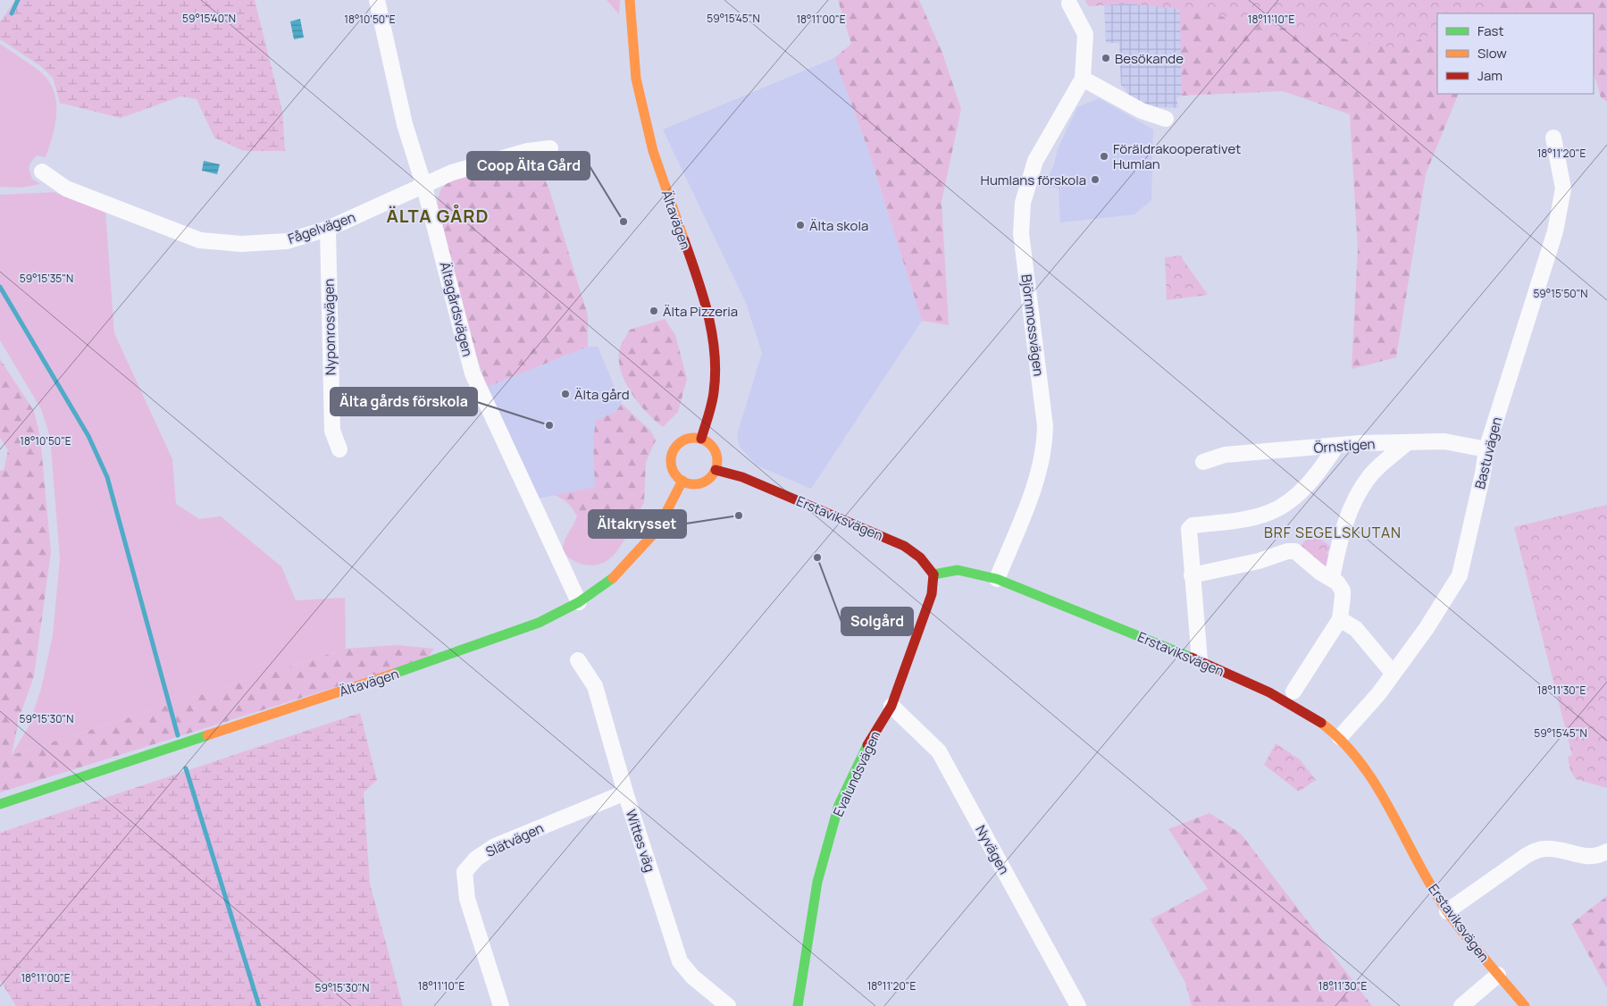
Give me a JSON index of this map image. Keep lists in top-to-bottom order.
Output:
{
  "streets": {
    "street": [
      "Ältavägen",
      "Fågelvägen",
      "Ältagårdsvägen",
      "Björnmossvägen",
      "Nyponrosvägen",
      "Örnstigen",
      "Bastuvägen",
      "Erstaviksvägen",
      "Evalundsvägen",
      "Slätvägen",
      "Wittes väg",
      "Nyvägen"
    ]
  },
  "crossings": [
    ["Ältavägen", "Ältagårdsvägen"],
    ["Ältavägen", "Erstaviksvägen"],
    ["Fågelvägen", "Ältagårdsvägen"],
    ["Fågelvägen", "Nyponrosvägen"],
    ["Björnmossvägen", "Erstaviksvägen"],
    ["Örnstigen", "Bastuvägen"],
    ["Bastuvägen", "Erstaviksvägen"],
    ["Erstaviksvägen", "Evalundsvägen"],
    ["Evalundsvägen", "Nyvägen"],
    ["Slätvägen", "Wittes väg"]
  ],
  "districts": ["ÄLTA GÅRD", "BRF SEGELSKUTAN"],
  "places": [
    "Besökande",
    "Föräldrakooperativet Humlan",
    "Humlans förskola",
    "Coop Älta Gård",
    "Älta skola",
    "Älta Pizzeria",
    "Älta gård",
    "Älta gårds förskola",
    "Ältakrysset",
    "Solgård"
  ],
  "legend": ["Fast", "Slow", "Jam"],
  "coordinates": [
    "59°15'40\"N",
    "59°15'45\"N",
    "18°10'50\"E",
    "18°11'00\"E",
    "18°11'10\"E",
    "18°11'20\"E",
    "59°15'35\"N",
    "59°15'50\"N",
    "18°11'30\"E",
    "59°15'30\"N"
  ]
}
